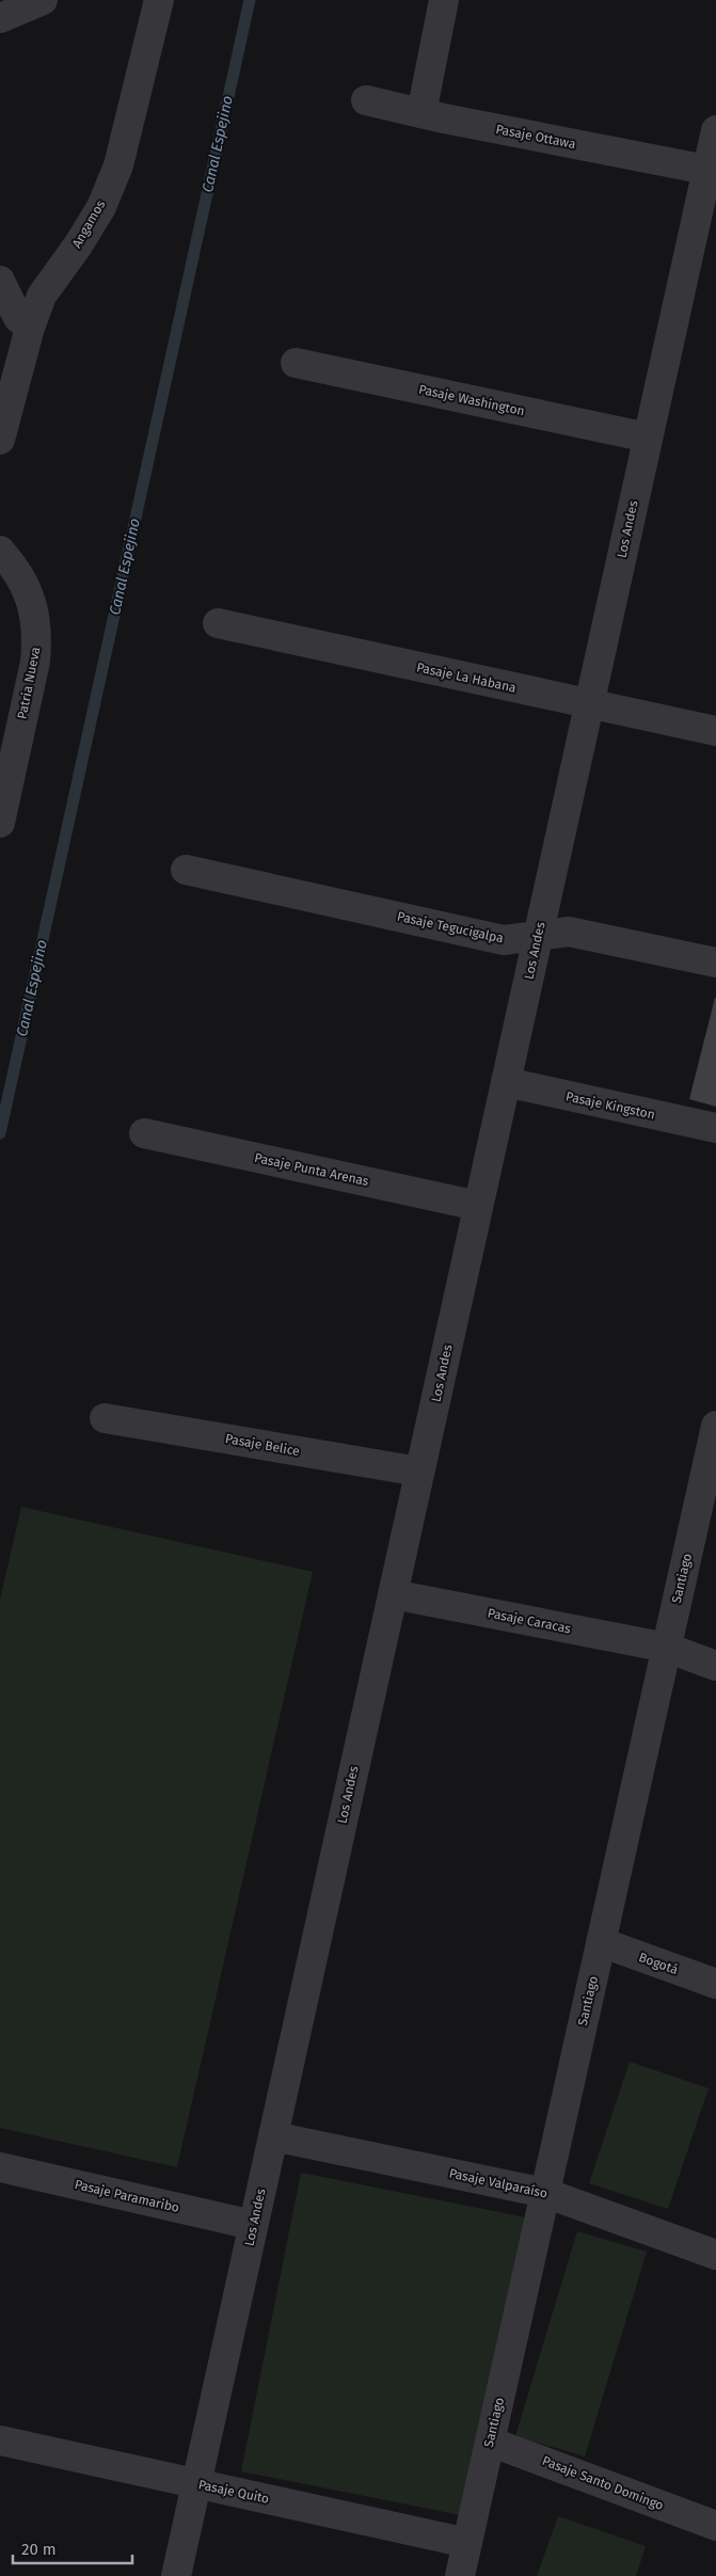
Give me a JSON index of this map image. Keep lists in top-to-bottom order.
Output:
{
  "streets": {
    "street": [
      "Pasaje Ottawa",
      "Angamos",
      "Pasaje Washington",
      "Los Andes",
      "Pasaje La Habana",
      "Patria Nueva",
      "Pasaje Tegucigalpa",
      "Pasaje Kingston",
      "Pasaje Punta Arenas",
      "Pasaje Belice",
      "Santiago",
      "Pasaje Caracas",
      "Bogotá",
      "Pasaje Valparaíso",
      "Pasaje Paramaribo",
      "Pasaje Santo Domingo",
      "Pasaje Quito"
    ]
  },
  "crossings": [
    ["Pasaje Ottawa", "Los Andes"],
    ["Pasaje Washington", "Los Andes"],
    ["Los Andes", "Pasaje La Habana"],
    ["Los Andes", "Pasaje Tegucigalpa"],
    ["Los Andes", "Pasaje Kingston"],
    ["Los Andes", "Pasaje Punta Arenas"],
    ["Los Andes", "Pasaje Belice"],
    ["Los Andes", "Pasaje Caracas"],
    ["Los Andes", "Pasaje Valparaíso"],
    ["Los Andes", "Pasaje Paramaribo"],
    ["Los Andes", "Pasaje Quito"],
    ["Santiago", "Pasaje Caracas"],
    ["Santiago", "Bogotá"],
    ["Santiago", "Pasaje Valparaíso"],
    ["Santiago", "Pasaje Santo Domingo"],
    ["Santiago", "Pasaje Quito"]
  ],
  "water": ["Canal Espejino"],
  "scale_bar": "20 m"
}
